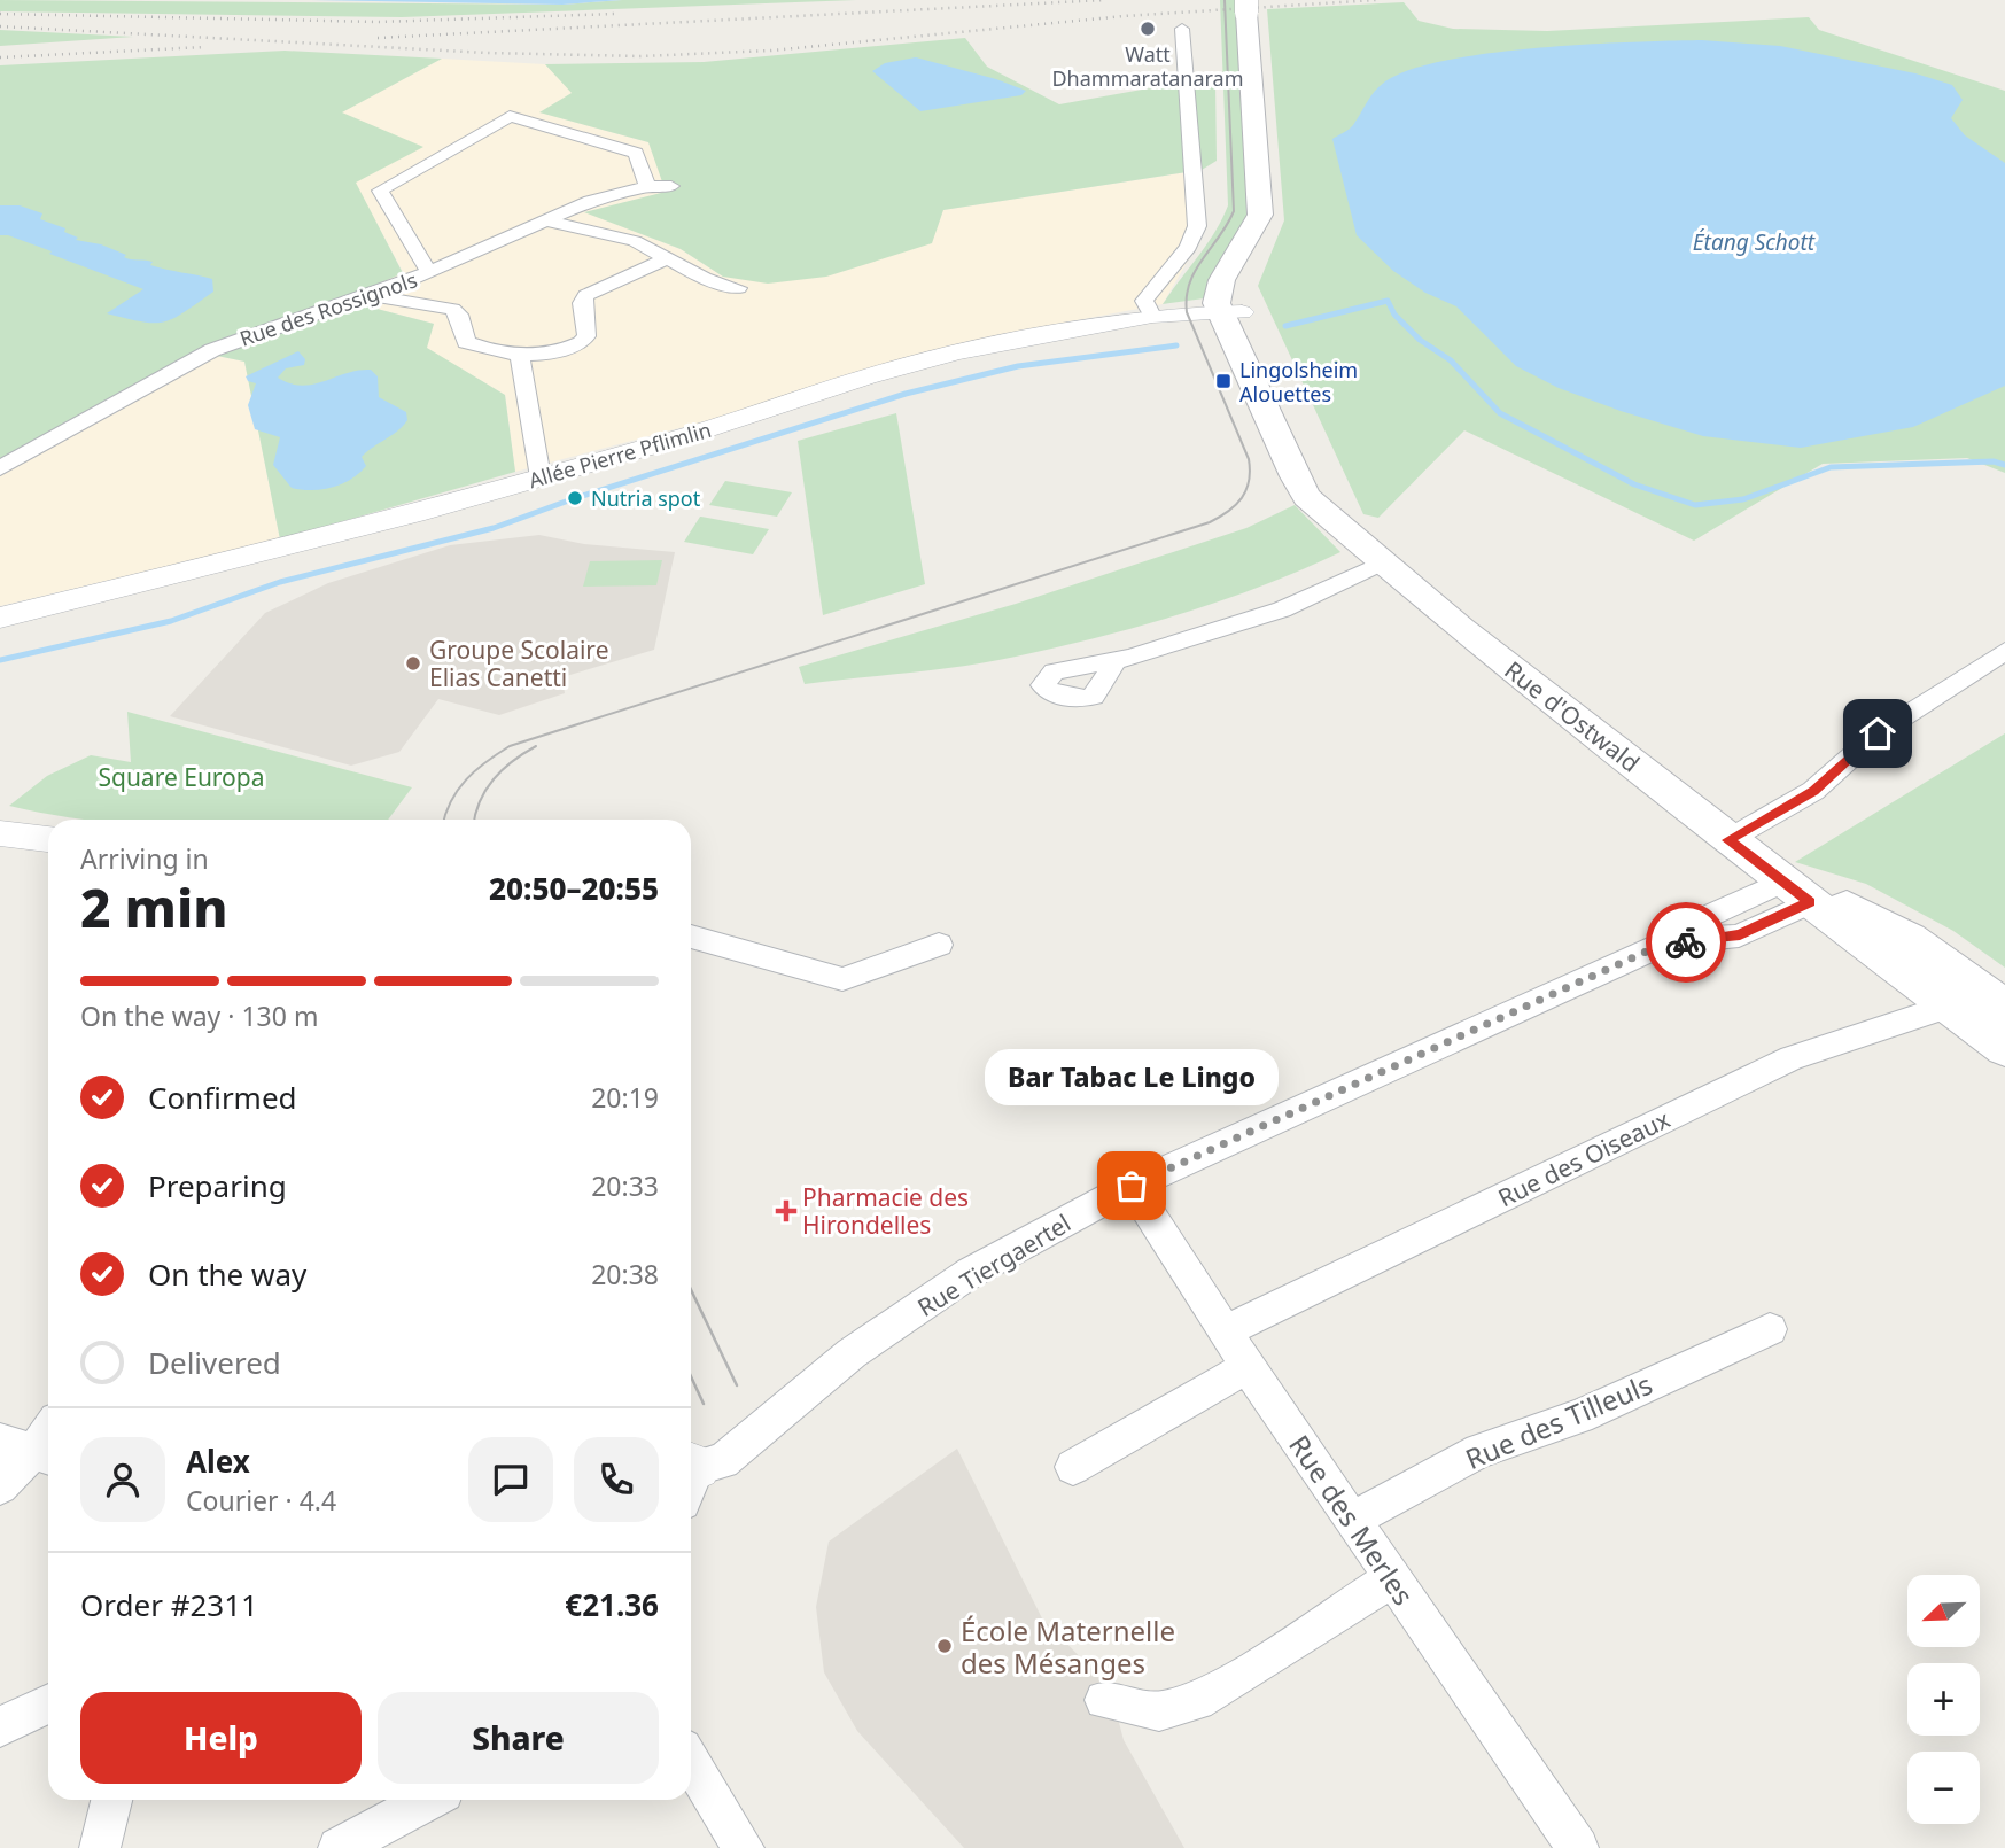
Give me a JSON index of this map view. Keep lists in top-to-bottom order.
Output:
{
  "streets": {
    "main road": ["Rue d'Ostwald"],
    "street": [
      "Rue des Rossignols",
      "Allée Pierre Pflimlin",
      "Rue des Oiseaux",
      "Rue Tiergaertel",
      "Rue des Tilleuls",
      "Rue des Merles"
    ]
  },
  "crossings": [
    ["Allée Pierre Pflimlin", "Rue d'Ostwald"],
    ["Rue d'Ostwald", "Rue des Oiseaux"],
    ["Rue d'Ostwald", "Rue Tiergaertel"],
    ["Rue des Oiseaux", "Rue des Merles"],
    ["Rue Tiergaertel", "Rue des Merles"],
    ["Rue des Tilleuls", "Rue des Merles"]
  ],
  "water": ["Étang Schott"],
  "parks": ["Square Europa"],
  "places": {
    "other": [
      "Watt Dhammaratanaram",
      "Nutria spot",
      "Groupe Scolaire Elias Canetti",
      "Bar Tabac Le Lingo",
      "École Maternelle des Mésanges"
    ],
    "transit": ["Lingolsheim Alouettes"],
    "health": ["Pharmacie des Hirondelles"]
  },
  "north": "bottom left",
  "page": {
    "heading": ["2 min", "Arriving in", "20:50–20:55"],
    "panel": [
      "Alex",
      "Courier · 4.4",
      "Order #2311",
      "€21.36"
    ],
    "bar": "On the way · 130 m",
    "bubble": "Bar Tabac Le Lingo",
    "list": [
      ["Confirmed", "20:19"],
      ["Preparing", "20:33"],
      ["On the way", "20:38"],
      "Delivered"
    ],
    "map_buttons": ["+", "−"],
    "buttons": ["Help", "Share"]
  }
}
